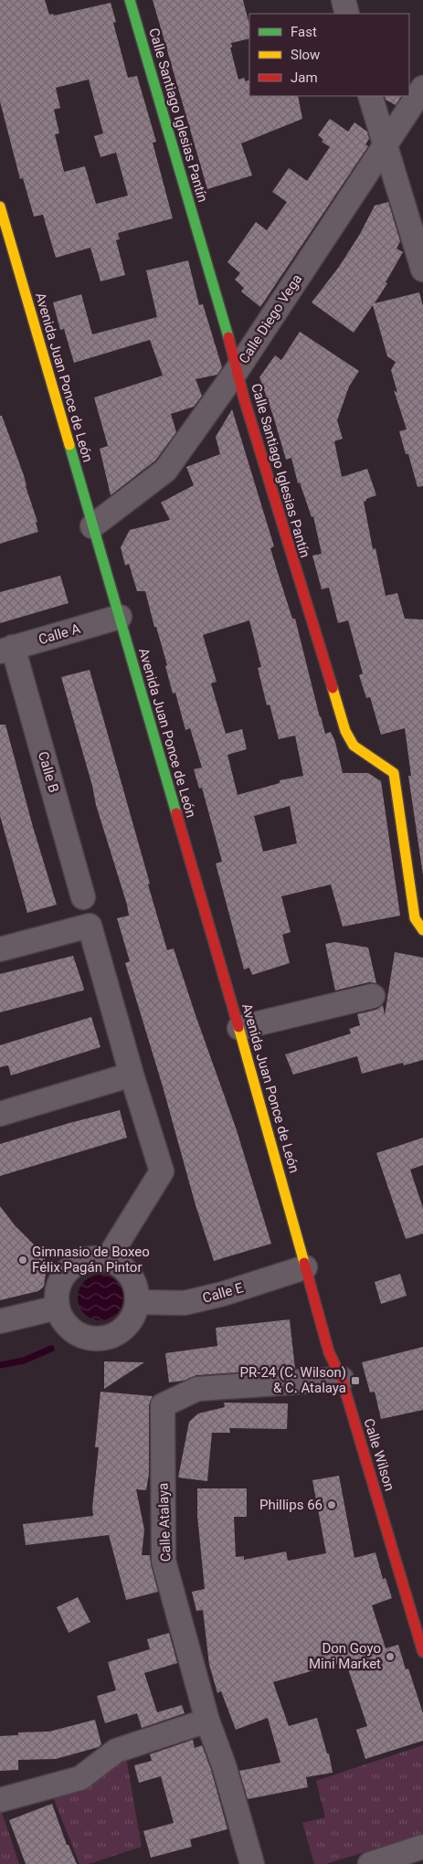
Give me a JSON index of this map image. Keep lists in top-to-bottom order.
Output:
{
  "streets": {
    "main road": ["Calle Santiago Iglesias Pantín", "Avenida Juan Ponce de León", "Calle Wilson"],
    "street": [
      "Calle Diego Vega",
      "Calle A",
      "Calle B",
      "Calle E",
      "Calle Atalaya"
    ]
  },
  "crossings": [
    ["Calle Santiago Iglesias Pantín", "Calle Diego Vega"],
    ["Calle Diego Vega", "Avenida Juan Ponce de León"],
    ["Avenida Juan Ponce de León", "Calle A"],
    ["Avenida Juan Ponce de León", "Calle E"],
    ["Avenida Juan Ponce de León", "Calle Wilson"],
    ["Calle A", "Calle B"],
    ["Calle E", "Calle Wilson"],
    ["Calle Wilson", "Calle Atalaya"]
  ],
  "places": {
    "other": ["Gimnasio de Boxeo Félix Pagán Pintor", "Phillips 66", "Don Goyo Mini Market"],
    "transit": ["PR-24 (C. Wilson) & C. Atalaya"]
  },
  "legend": ["Fast", "Slow", "Jam"]
}
